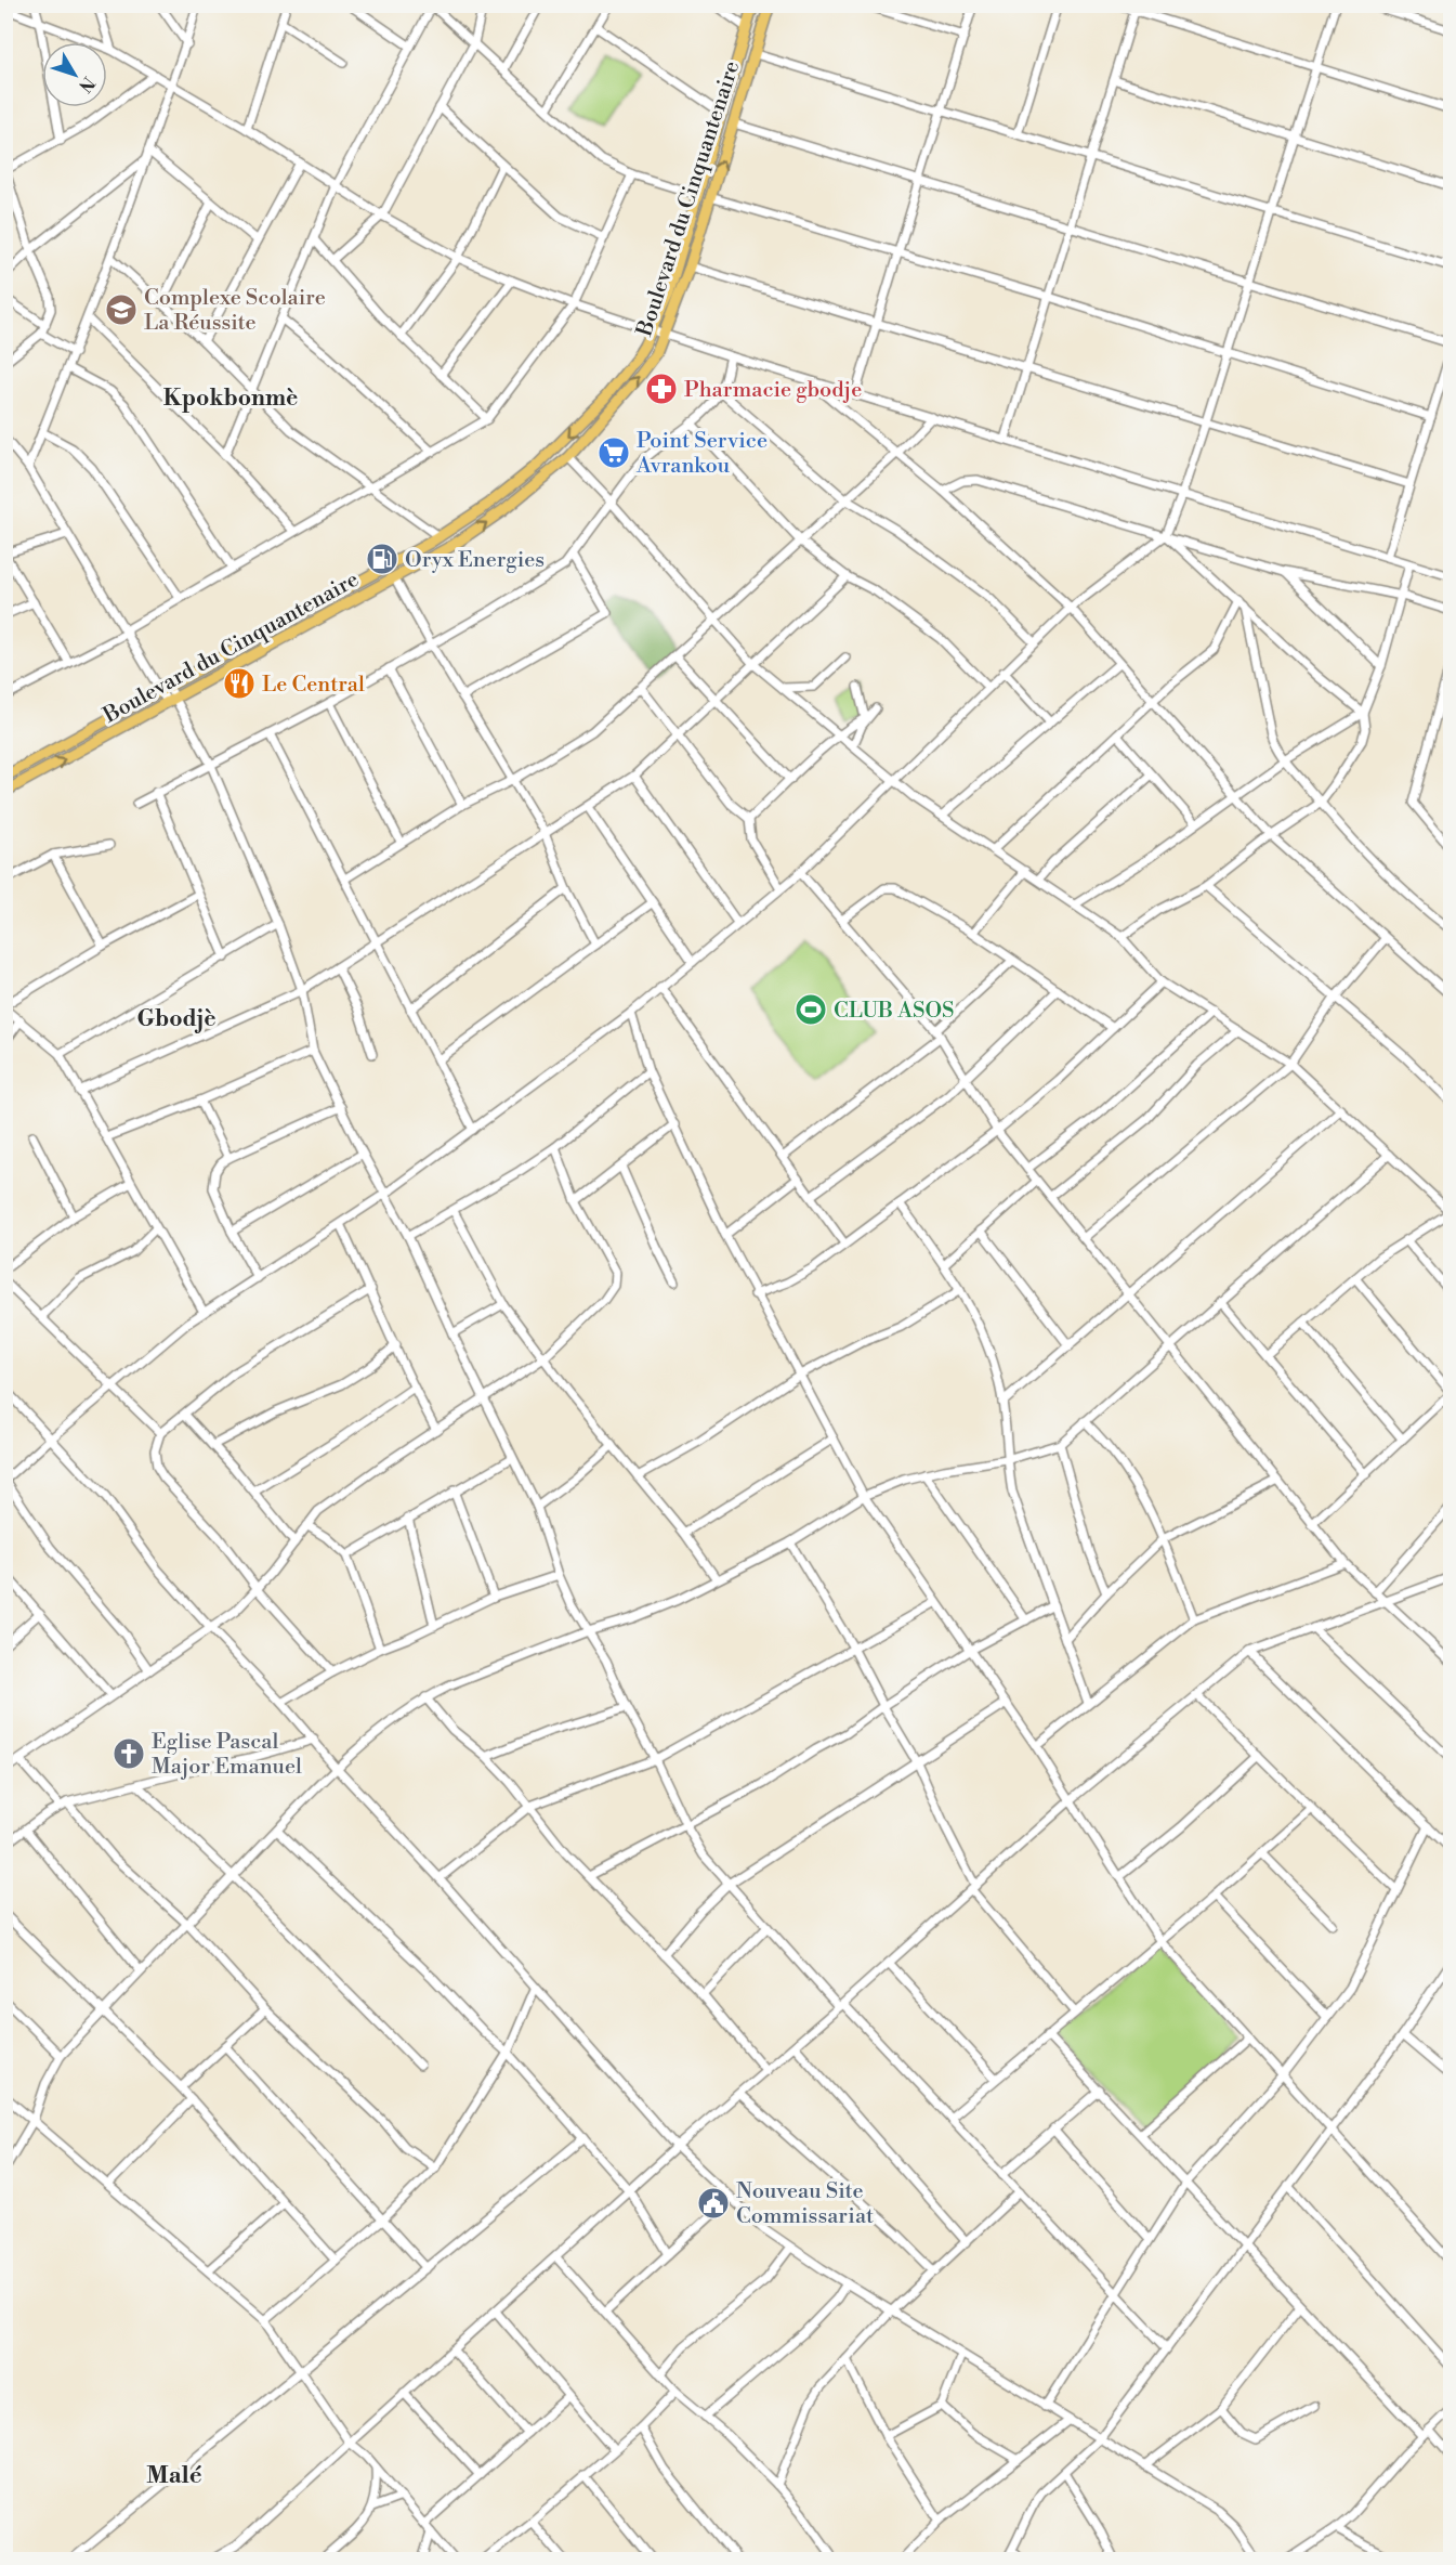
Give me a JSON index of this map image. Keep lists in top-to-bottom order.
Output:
{
  "streets": {
    "main road": ["Boulevard du Cinquantenaire"]
  },
  "districts": ["Kpokbonmè", "Gbodjè", "Malé"],
  "places": {
    "school or university": ["Complexe Scolaire La Réussite"],
    "pharmacy": ["Pharmacie gbodje"],
    "supermarket": ["Point Service Avrankou"],
    "fuel station": ["Oryx Energies"],
    "restaurant": ["Le Central"],
    "sports": ["CLUB ASOS"],
    "church": ["Eglise Pascal Major Emanuel"],
    "public building": ["Nouveau Site Commissariat"]
  },
  "north": "bottom right"
}
